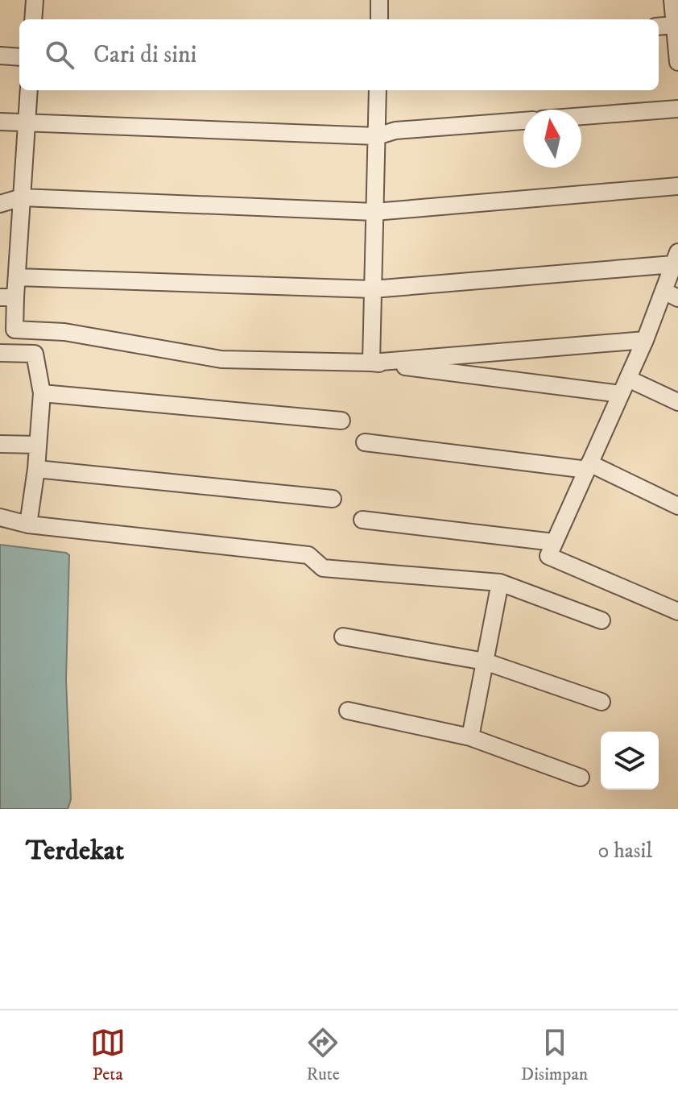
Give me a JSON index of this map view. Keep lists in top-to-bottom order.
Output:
{
  "north": "top",
  "page": {
    "search": "Cari di sini",
    "heading": ["Terdekat", "0 hasil"],
    "nav": ["Peta", "Rute", "Disimpan"]
  }
}
